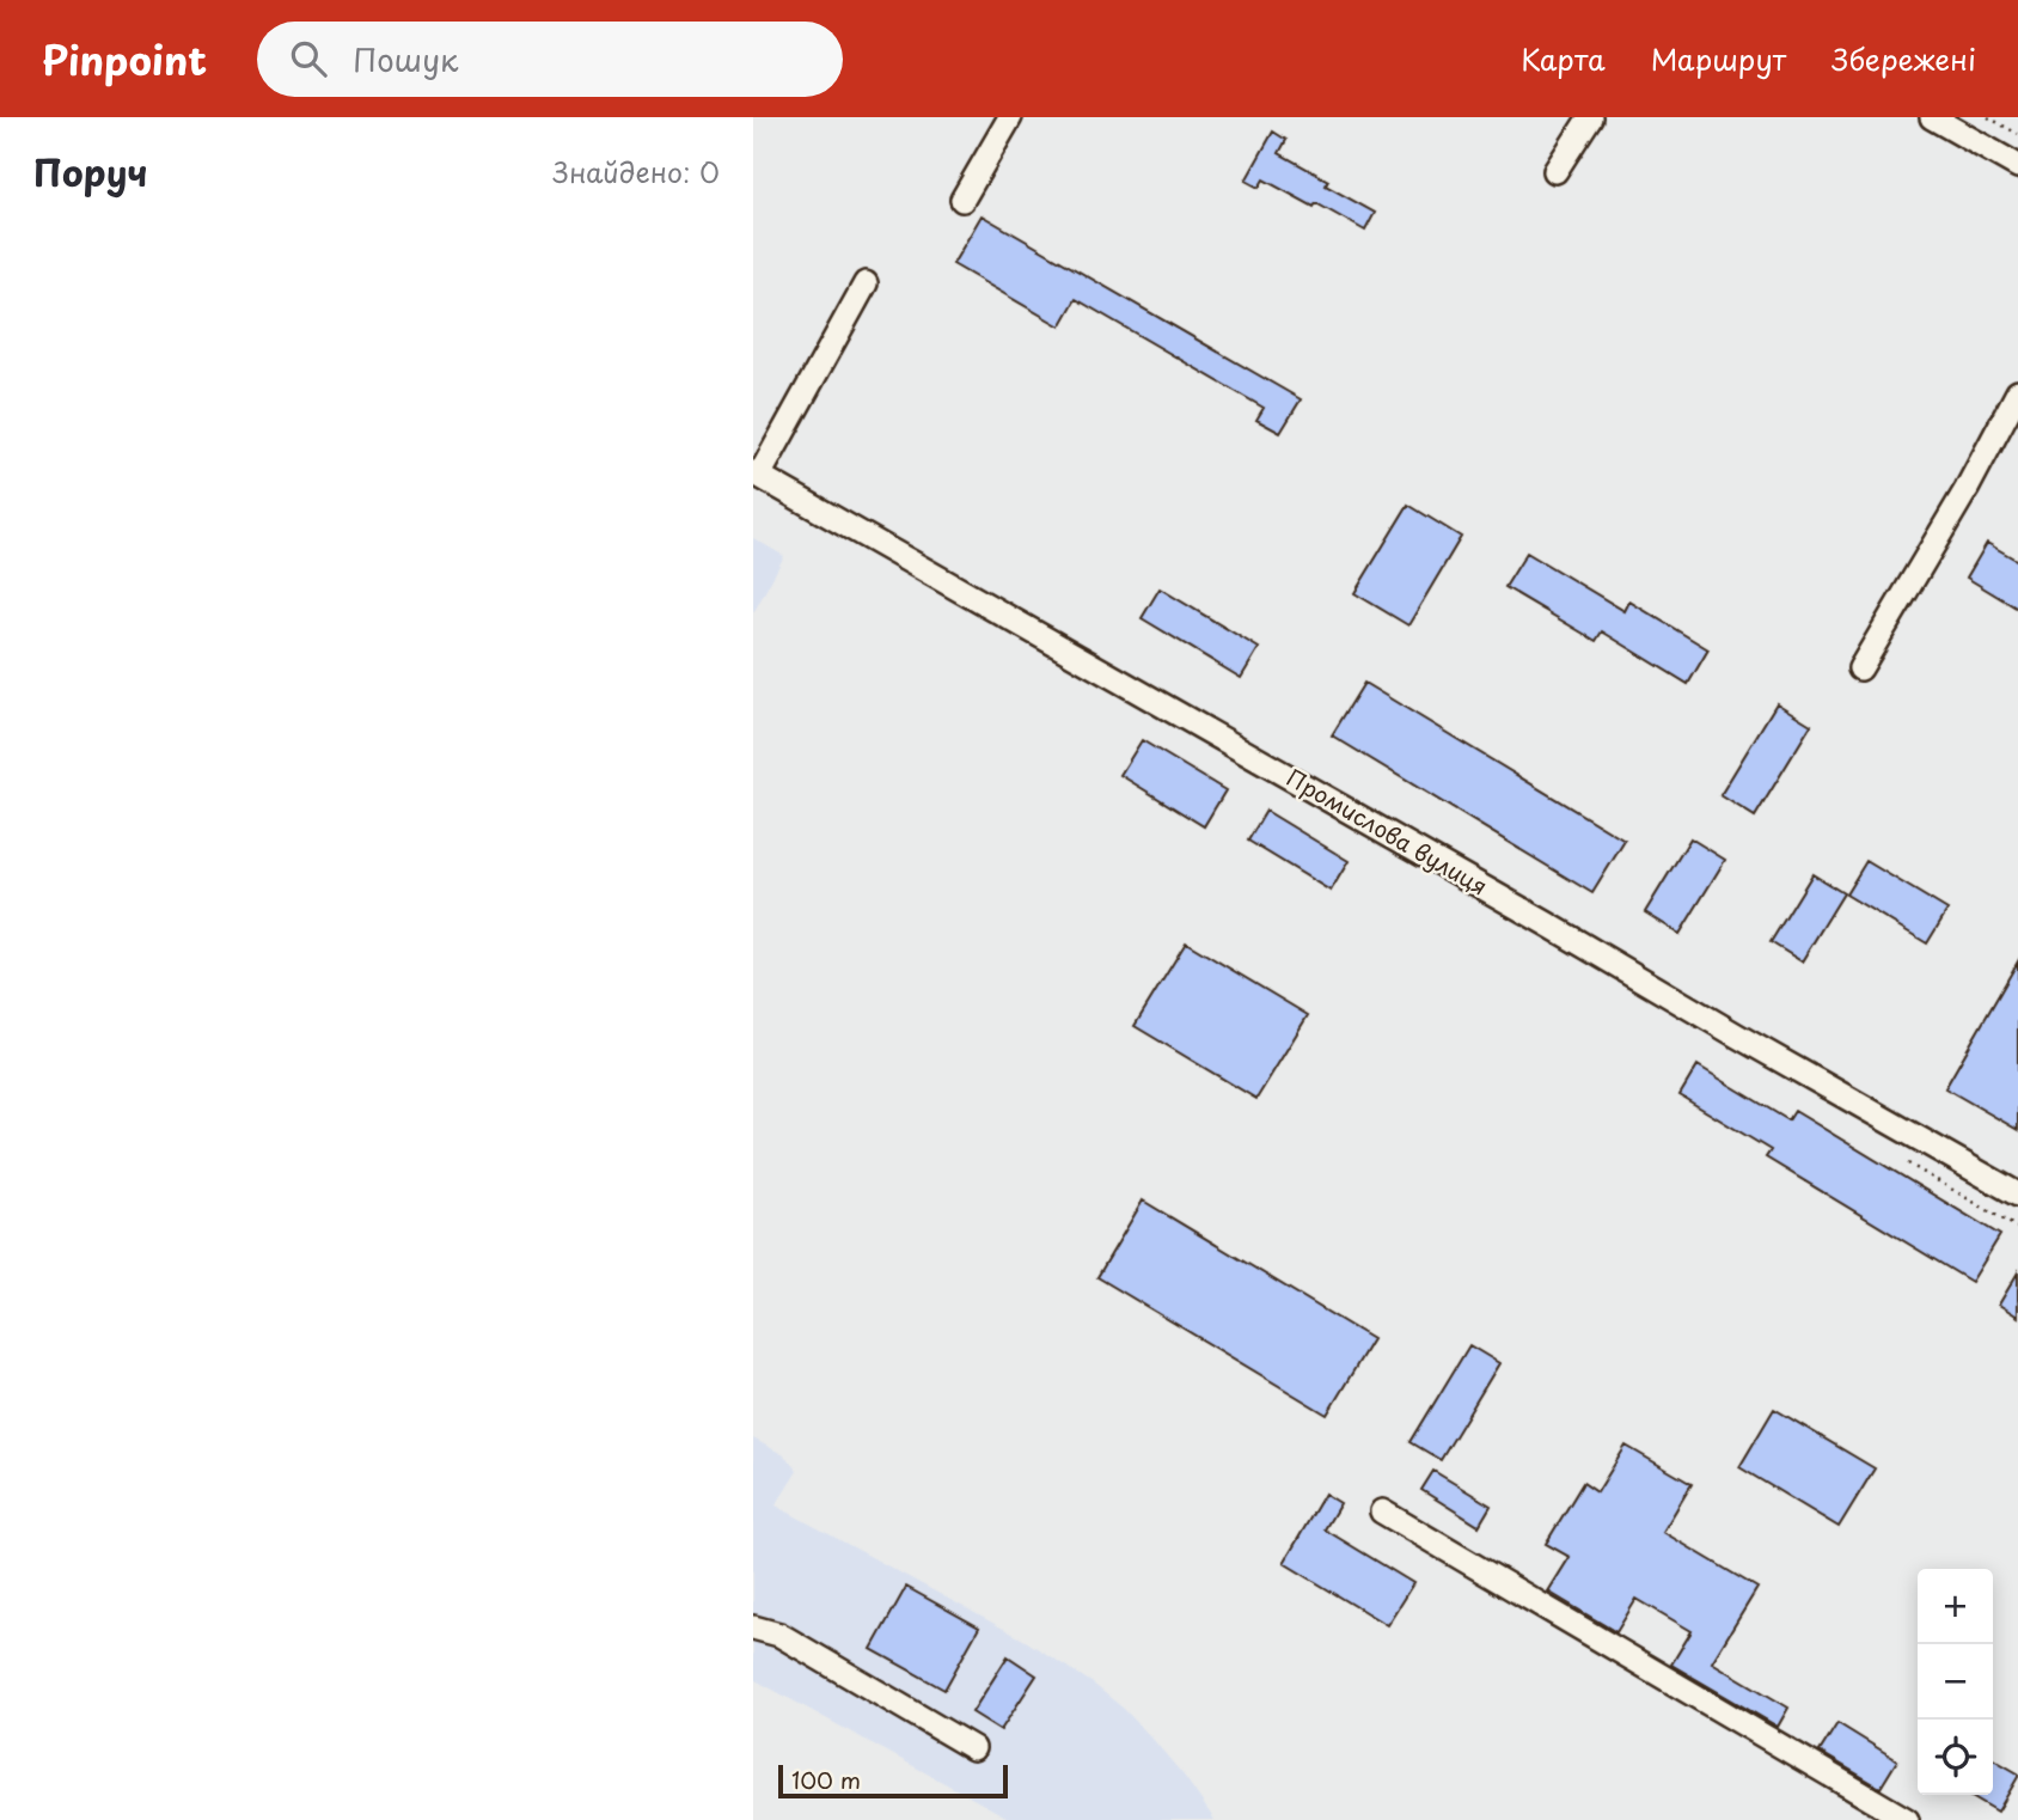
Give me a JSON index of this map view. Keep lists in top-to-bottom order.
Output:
{
  "streets": {
    "street": ["Промислова вулиця"]
  },
  "scale_bar": "100 m",
  "page": {
    "header": "Pinpoint",
    "search": "Пошук",
    "nav": ["Карта", "Маршрут", "Збережені"],
    "heading": ["Поруч", "Знайдено: 0"],
    "map_buttons": ["+", "−"],
    "scale": "100 m"
  }
}
